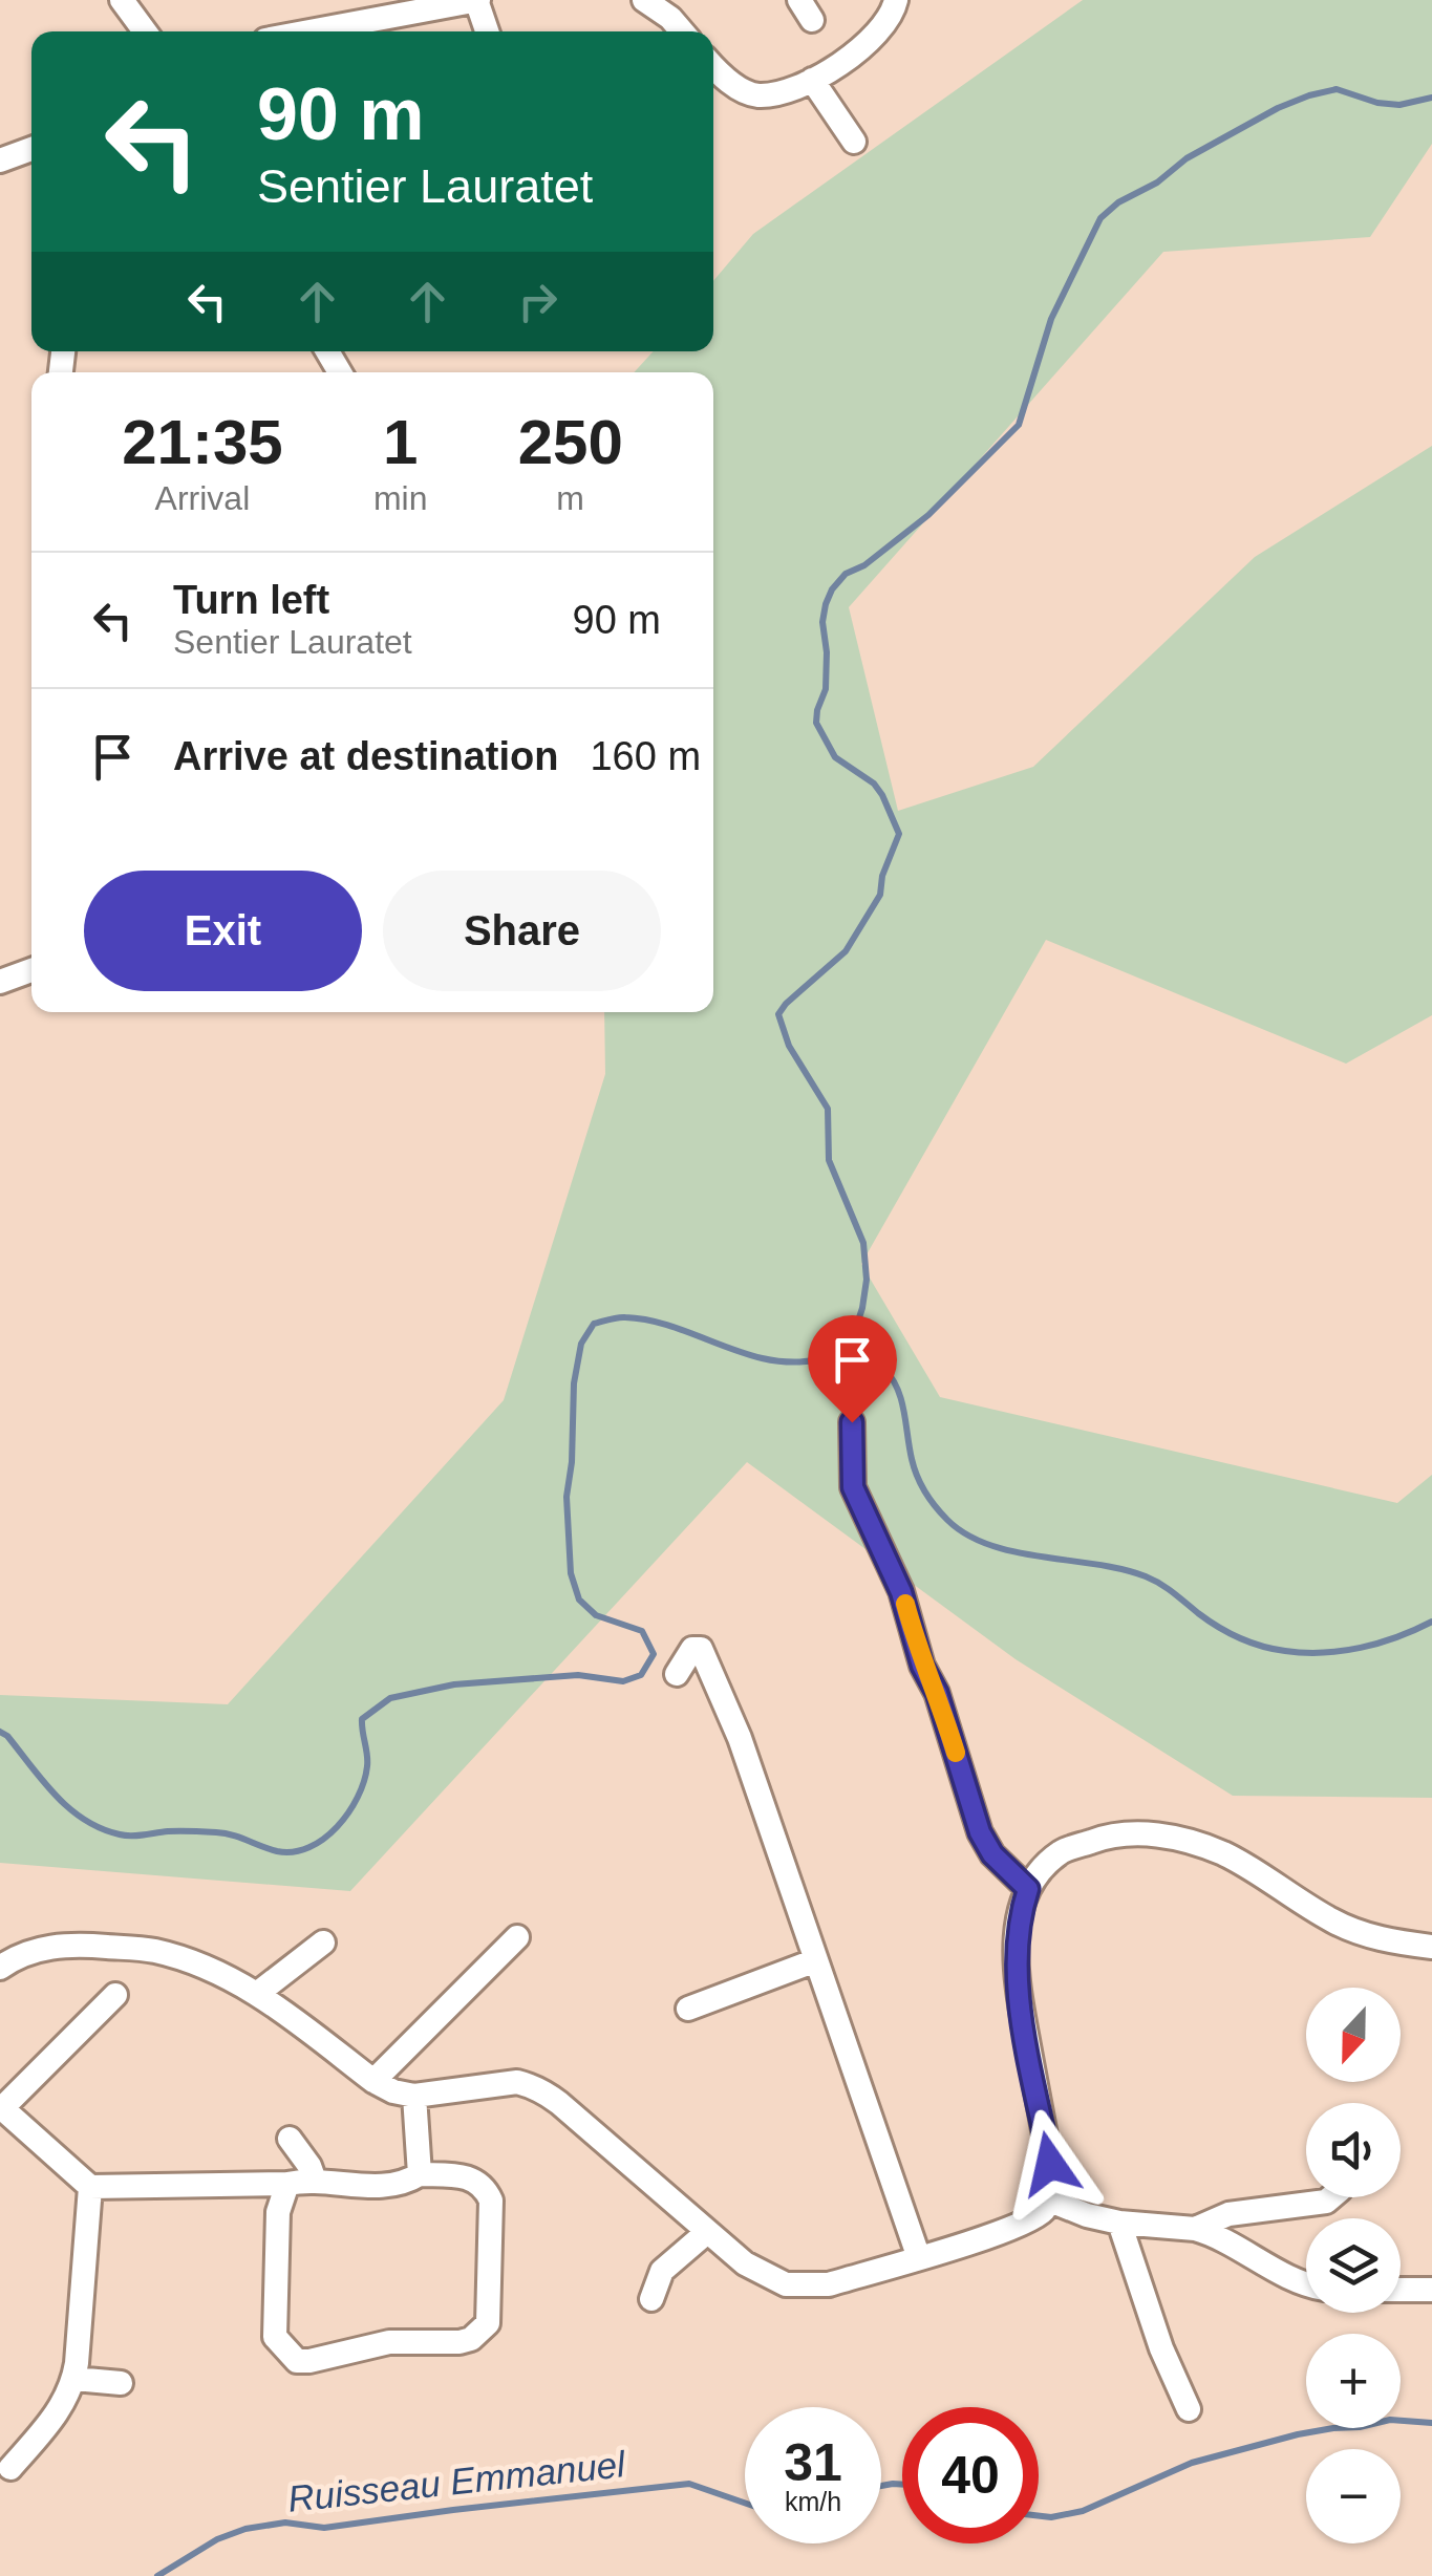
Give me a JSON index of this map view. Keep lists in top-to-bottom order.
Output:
{
  "water": ["Ruisseau Emmanuel"],
  "north": "bottom",
  "page": {
    "turn": ["90 m", "Sentier Lauratet"],
    "eta": [
      "21:35",
      "Arrival",
      "1",
      "min",
      "250",
      "m"
    ],
    "list": [
      {
        "name": "Turn left",
        "note": "Sentier Lauratet",
        "value": "90 m"
      },
      {
        "name": "Arrive at destination",
        "value": "160 m"
      }
    ],
    "buttons": ["Exit", "Share"],
    "map_buttons": ["+", "−"],
    "speed": "31 km/h",
    "limit": "40"
  }
}
